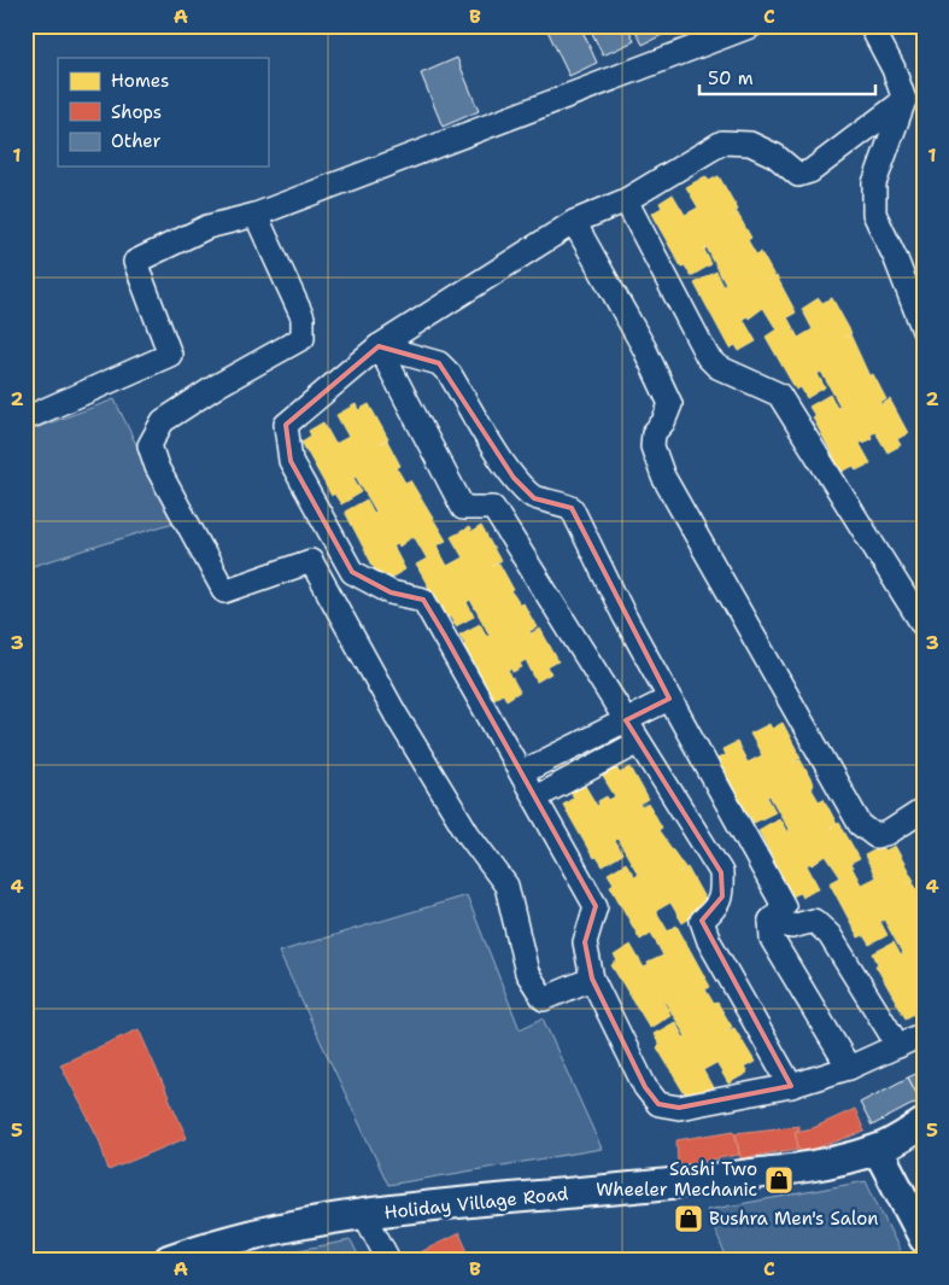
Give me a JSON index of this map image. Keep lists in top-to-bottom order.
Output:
{
  "streets": {
    "street": ["Holiday Village Road"]
  },
  "places": {
    "shop": ["Sashi Two Wheeler Mechanic", "Bushra Men's Salon"]
  },
  "legend": ["Homes", "Shops", "Other"],
  "scale_bar": "50 m",
  "grid": {
    "columns": ["A", "B", "C"],
    "rows": [
      "1",
      "2",
      "3",
      "4",
      "5"
    ]
  }
}
